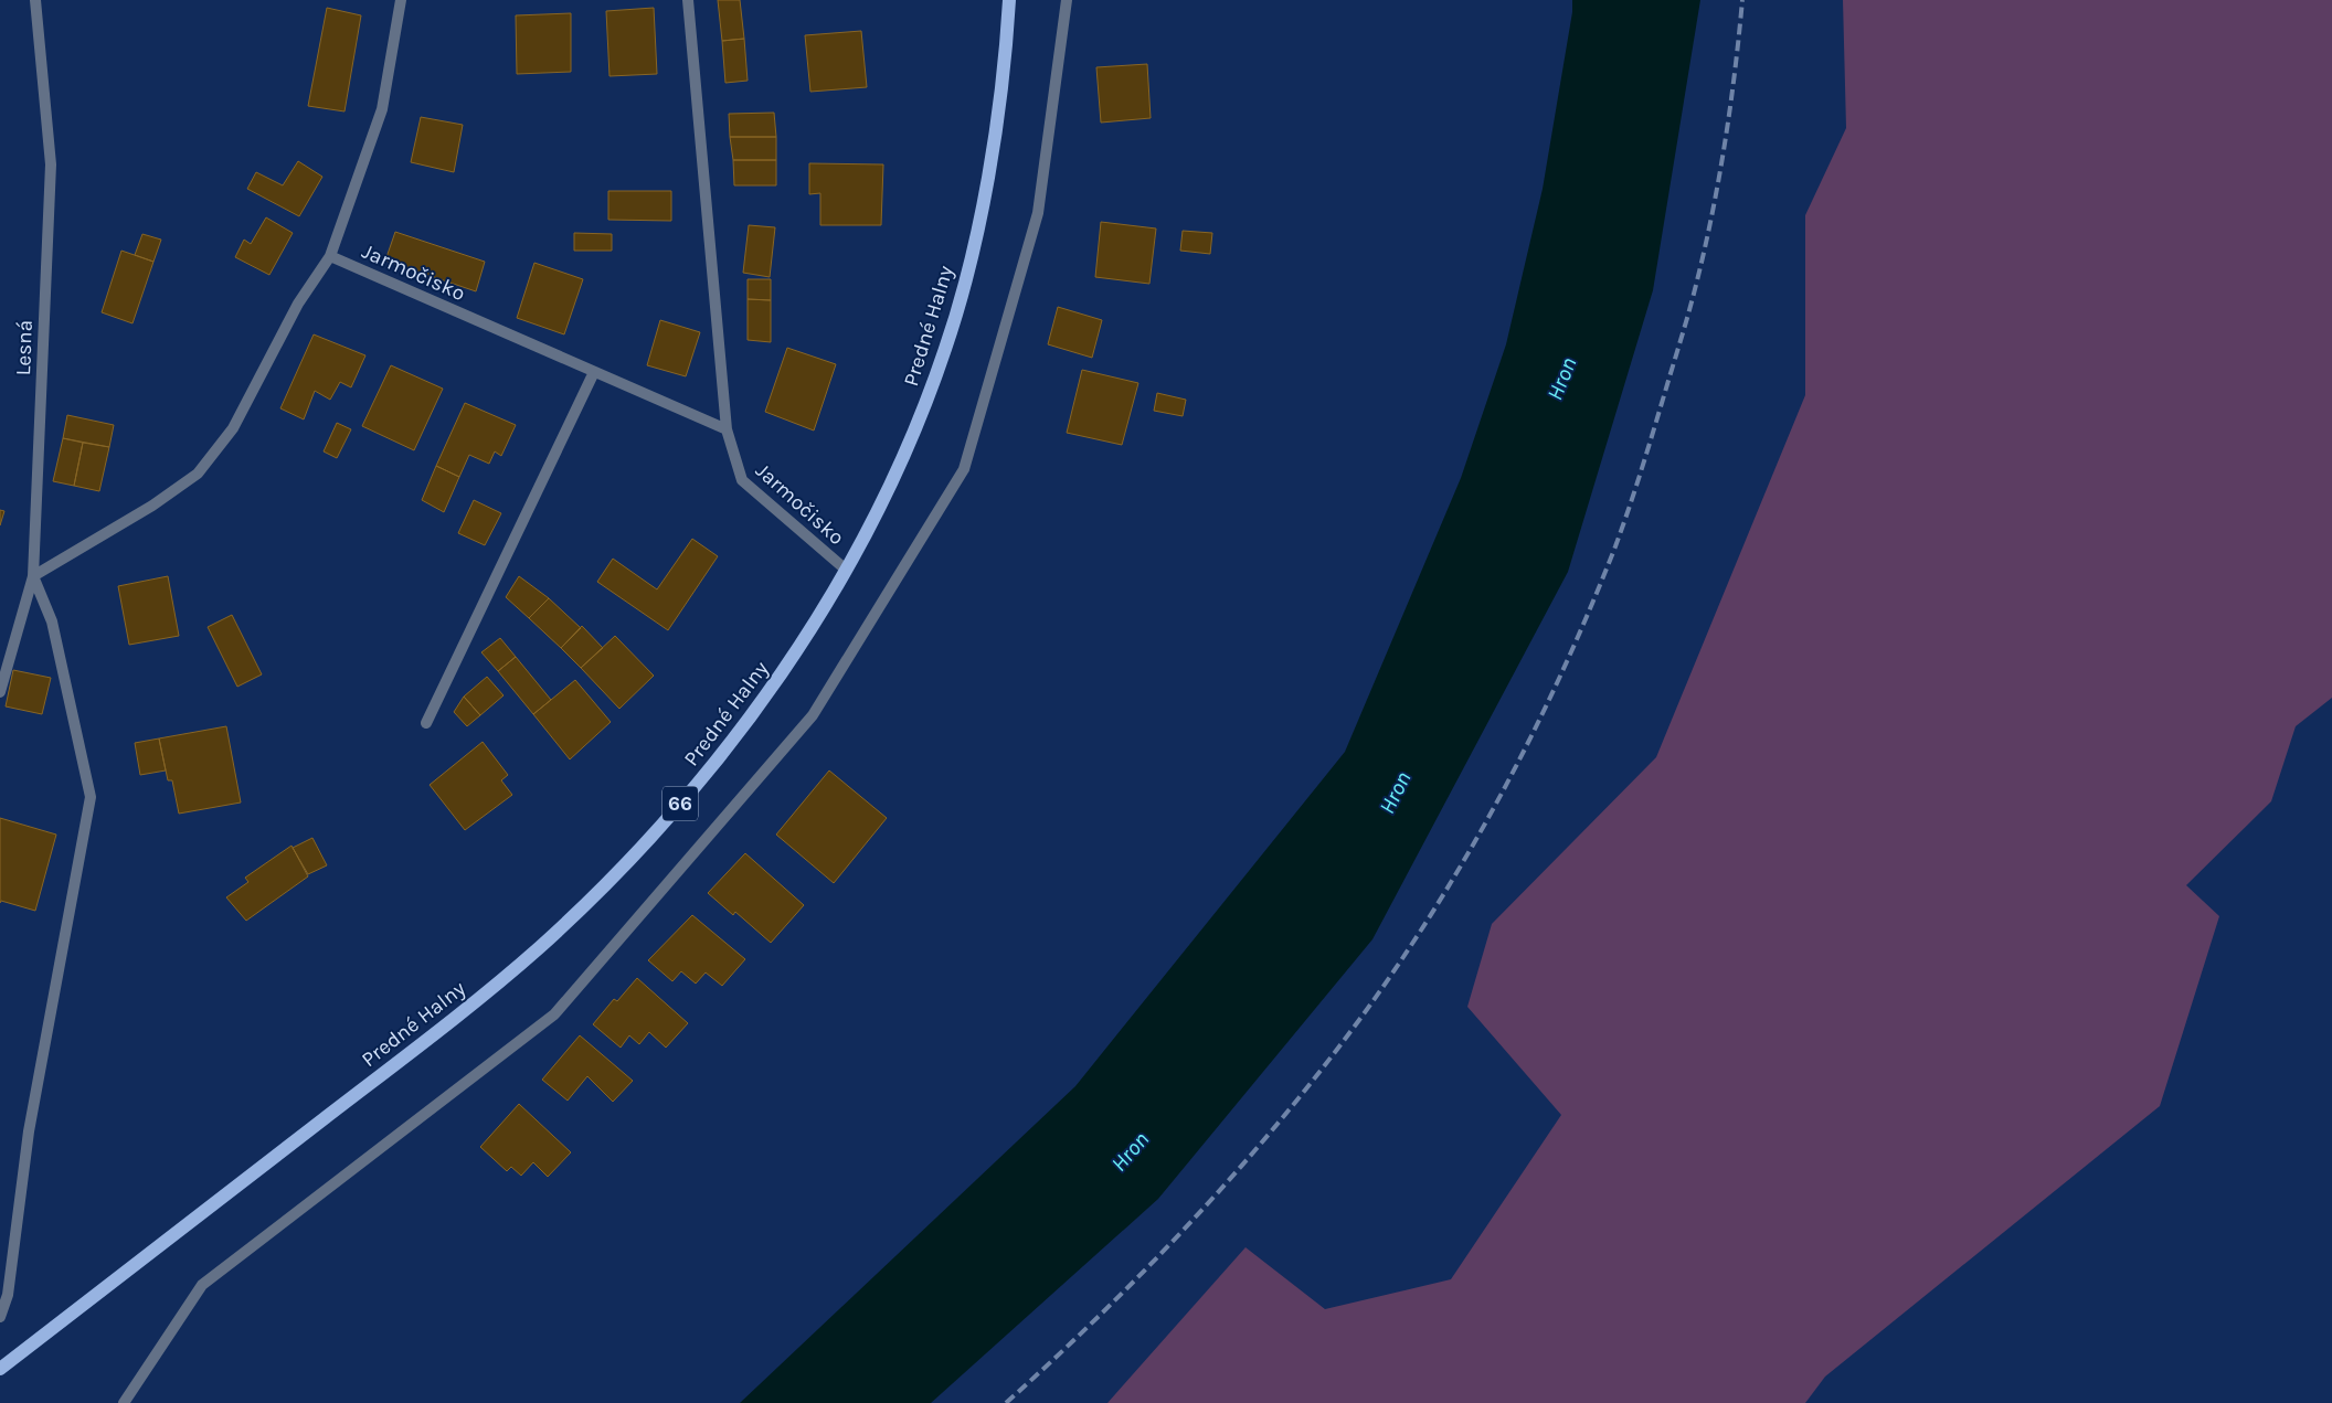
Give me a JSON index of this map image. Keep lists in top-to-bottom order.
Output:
{
  "streets": {
    "main road": ["Predné Halny", "66"],
    "street": ["Jarmočisko", "Lesná"]
  },
  "crossings": [
    ["Jarmočisko", "Predné Halny"]
  ],
  "water": ["Hron"]
}
